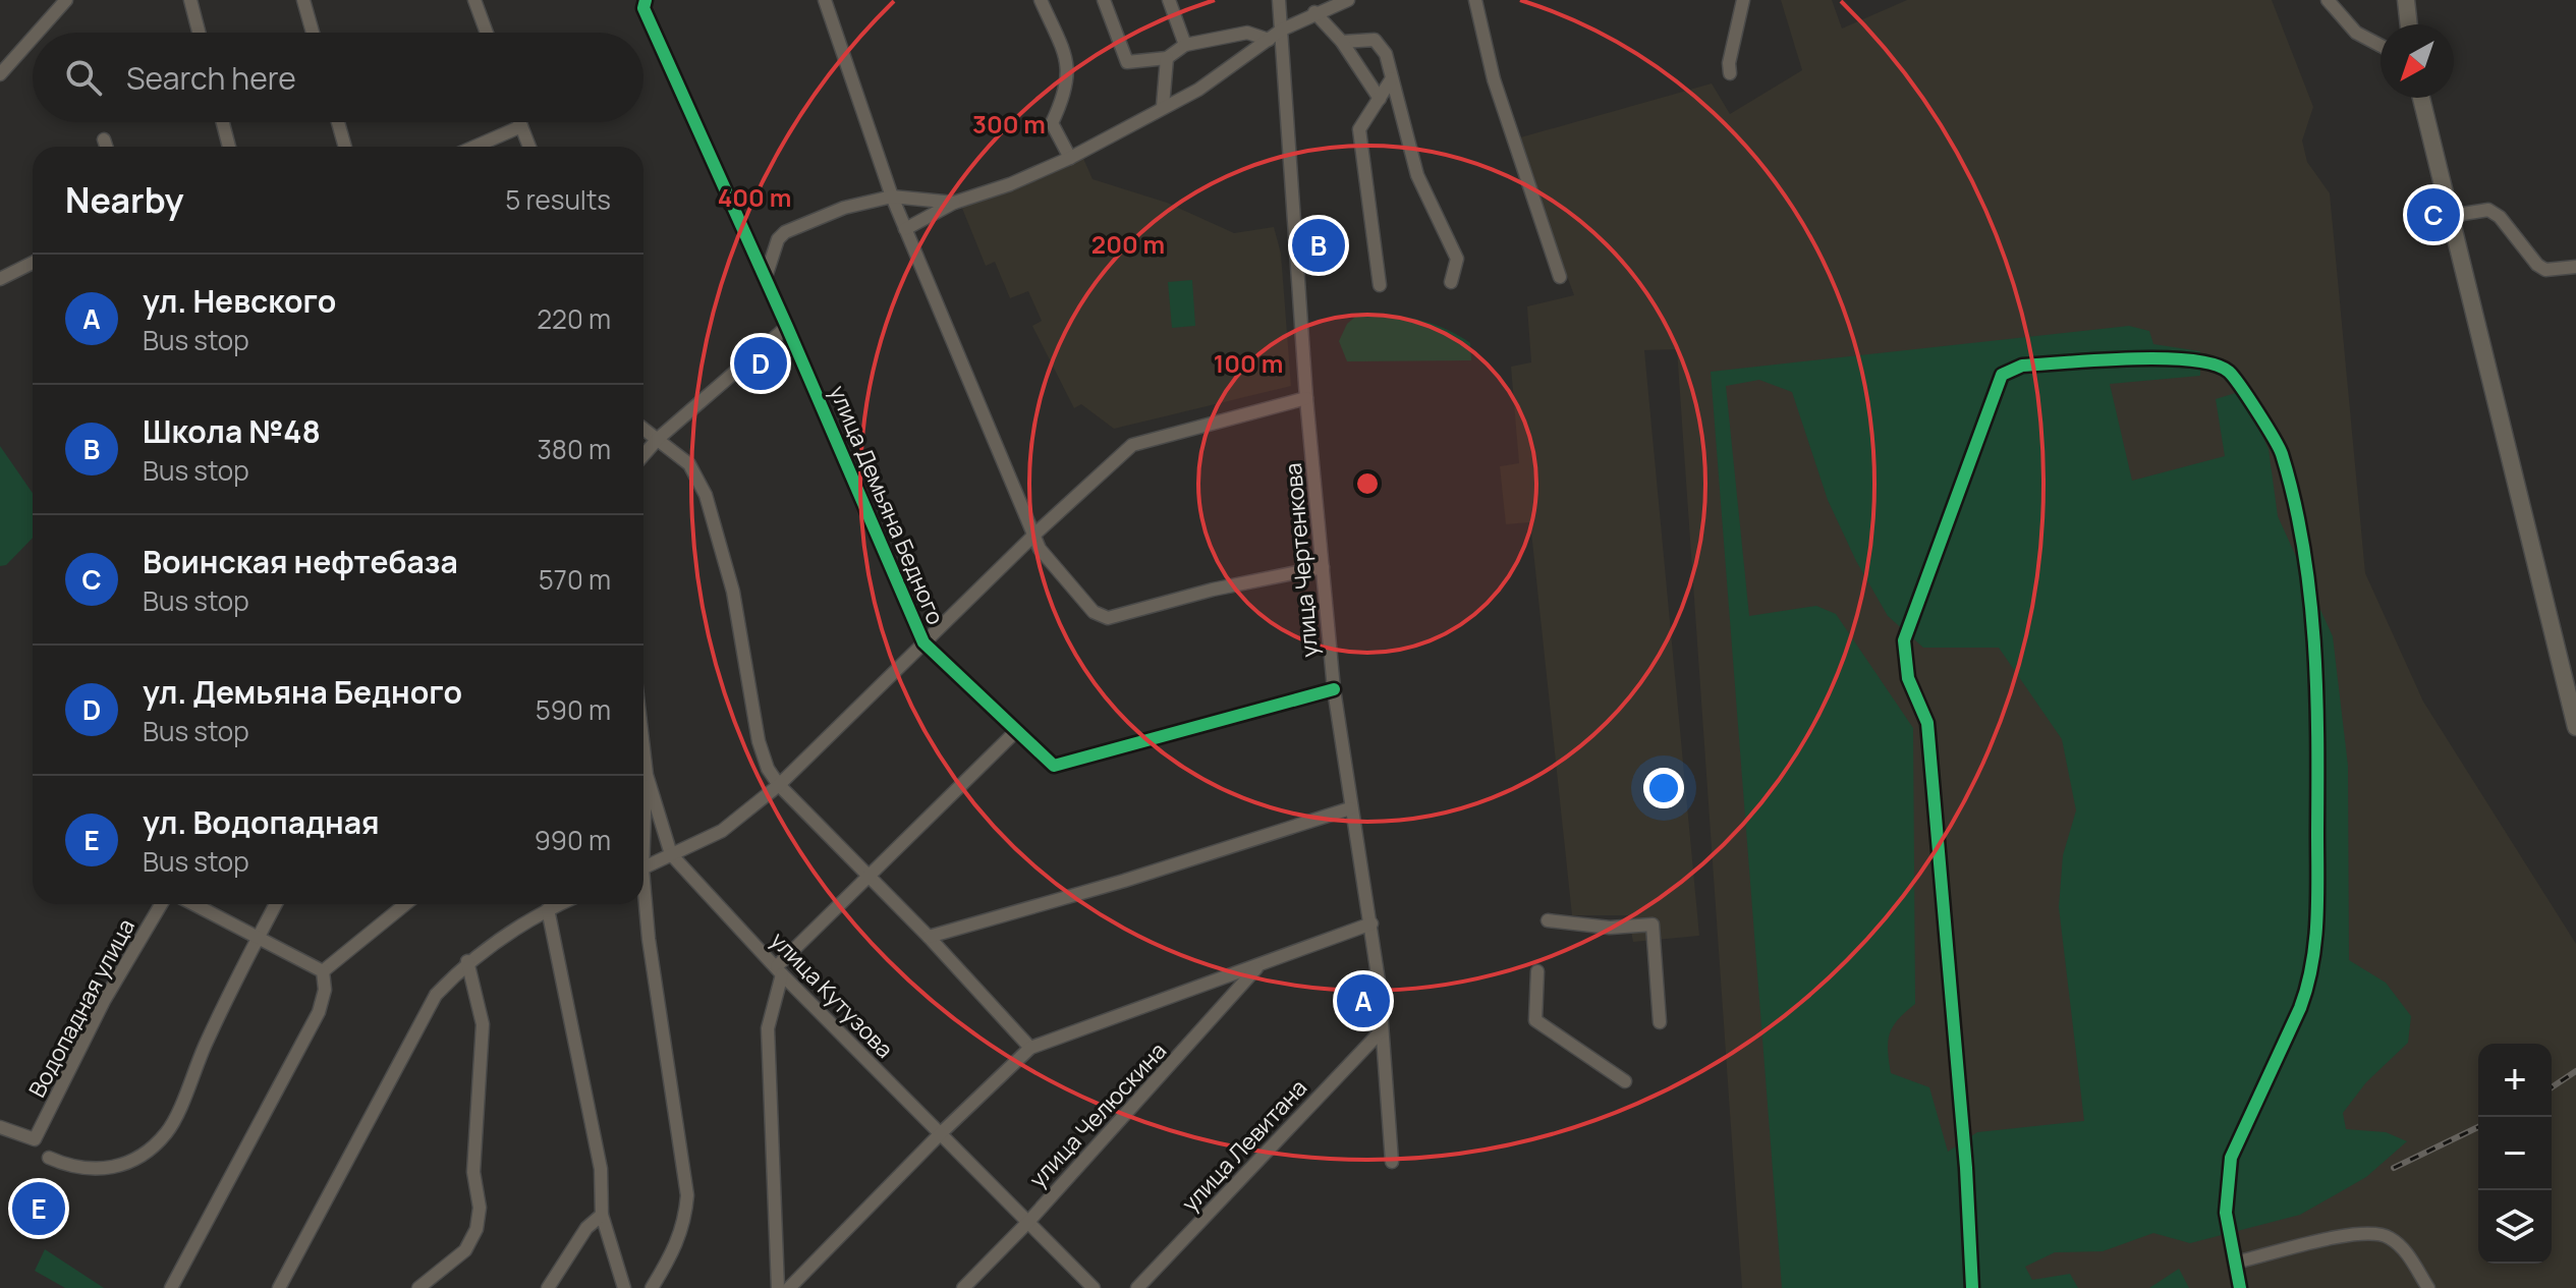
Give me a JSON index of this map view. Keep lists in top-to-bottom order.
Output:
{
  "streets": {
    "street": [
      "улица Демьяна Бедного",
      "улица Чертенкова",
      "улица Кутузова",
      "Водопадная улица",
      "улица Челюскина",
      "улица Левитана"
    ]
  },
  "crossings": [
    ["улица Демьяна Бедного", "улица Чертенкова"],
    ["улица Чертенкова", "улица Левитана"],
    ["улица Кутузова", "улица Челюскина"]
  ],
  "north": "bottom left",
  "page": {
    "search": "Search here",
    "heading": ["Nearby", "5 results"],
    "pins": [
      "C",
      "B",
      "D",
      "A",
      "E"
    ],
    "list": [
      {
        "mark": "A",
        "name": "ул. Невского",
        "note": "Bus stop",
        "value": "220 m"
      },
      {
        "mark": "B",
        "name": "Школа №48",
        "note": "Bus stop",
        "value": "380 m"
      },
      {
        "mark": "C",
        "name": "Воинская нефтебаза",
        "note": "Bus stop",
        "value": "570 m"
      },
      {
        "mark": "D",
        "name": "ул. Демьяна Бедного",
        "note": "Bus stop",
        "value": "590 m"
      },
      {
        "mark": "E",
        "name": "ул. Водопадная",
        "note": "Bus stop",
        "value": "990 m"
      }
    ],
    "map_buttons": ["+", "−"]
  },
  "rings": [
    "300 m",
    "400 m",
    "200 m",
    "100 m"
  ]
}
